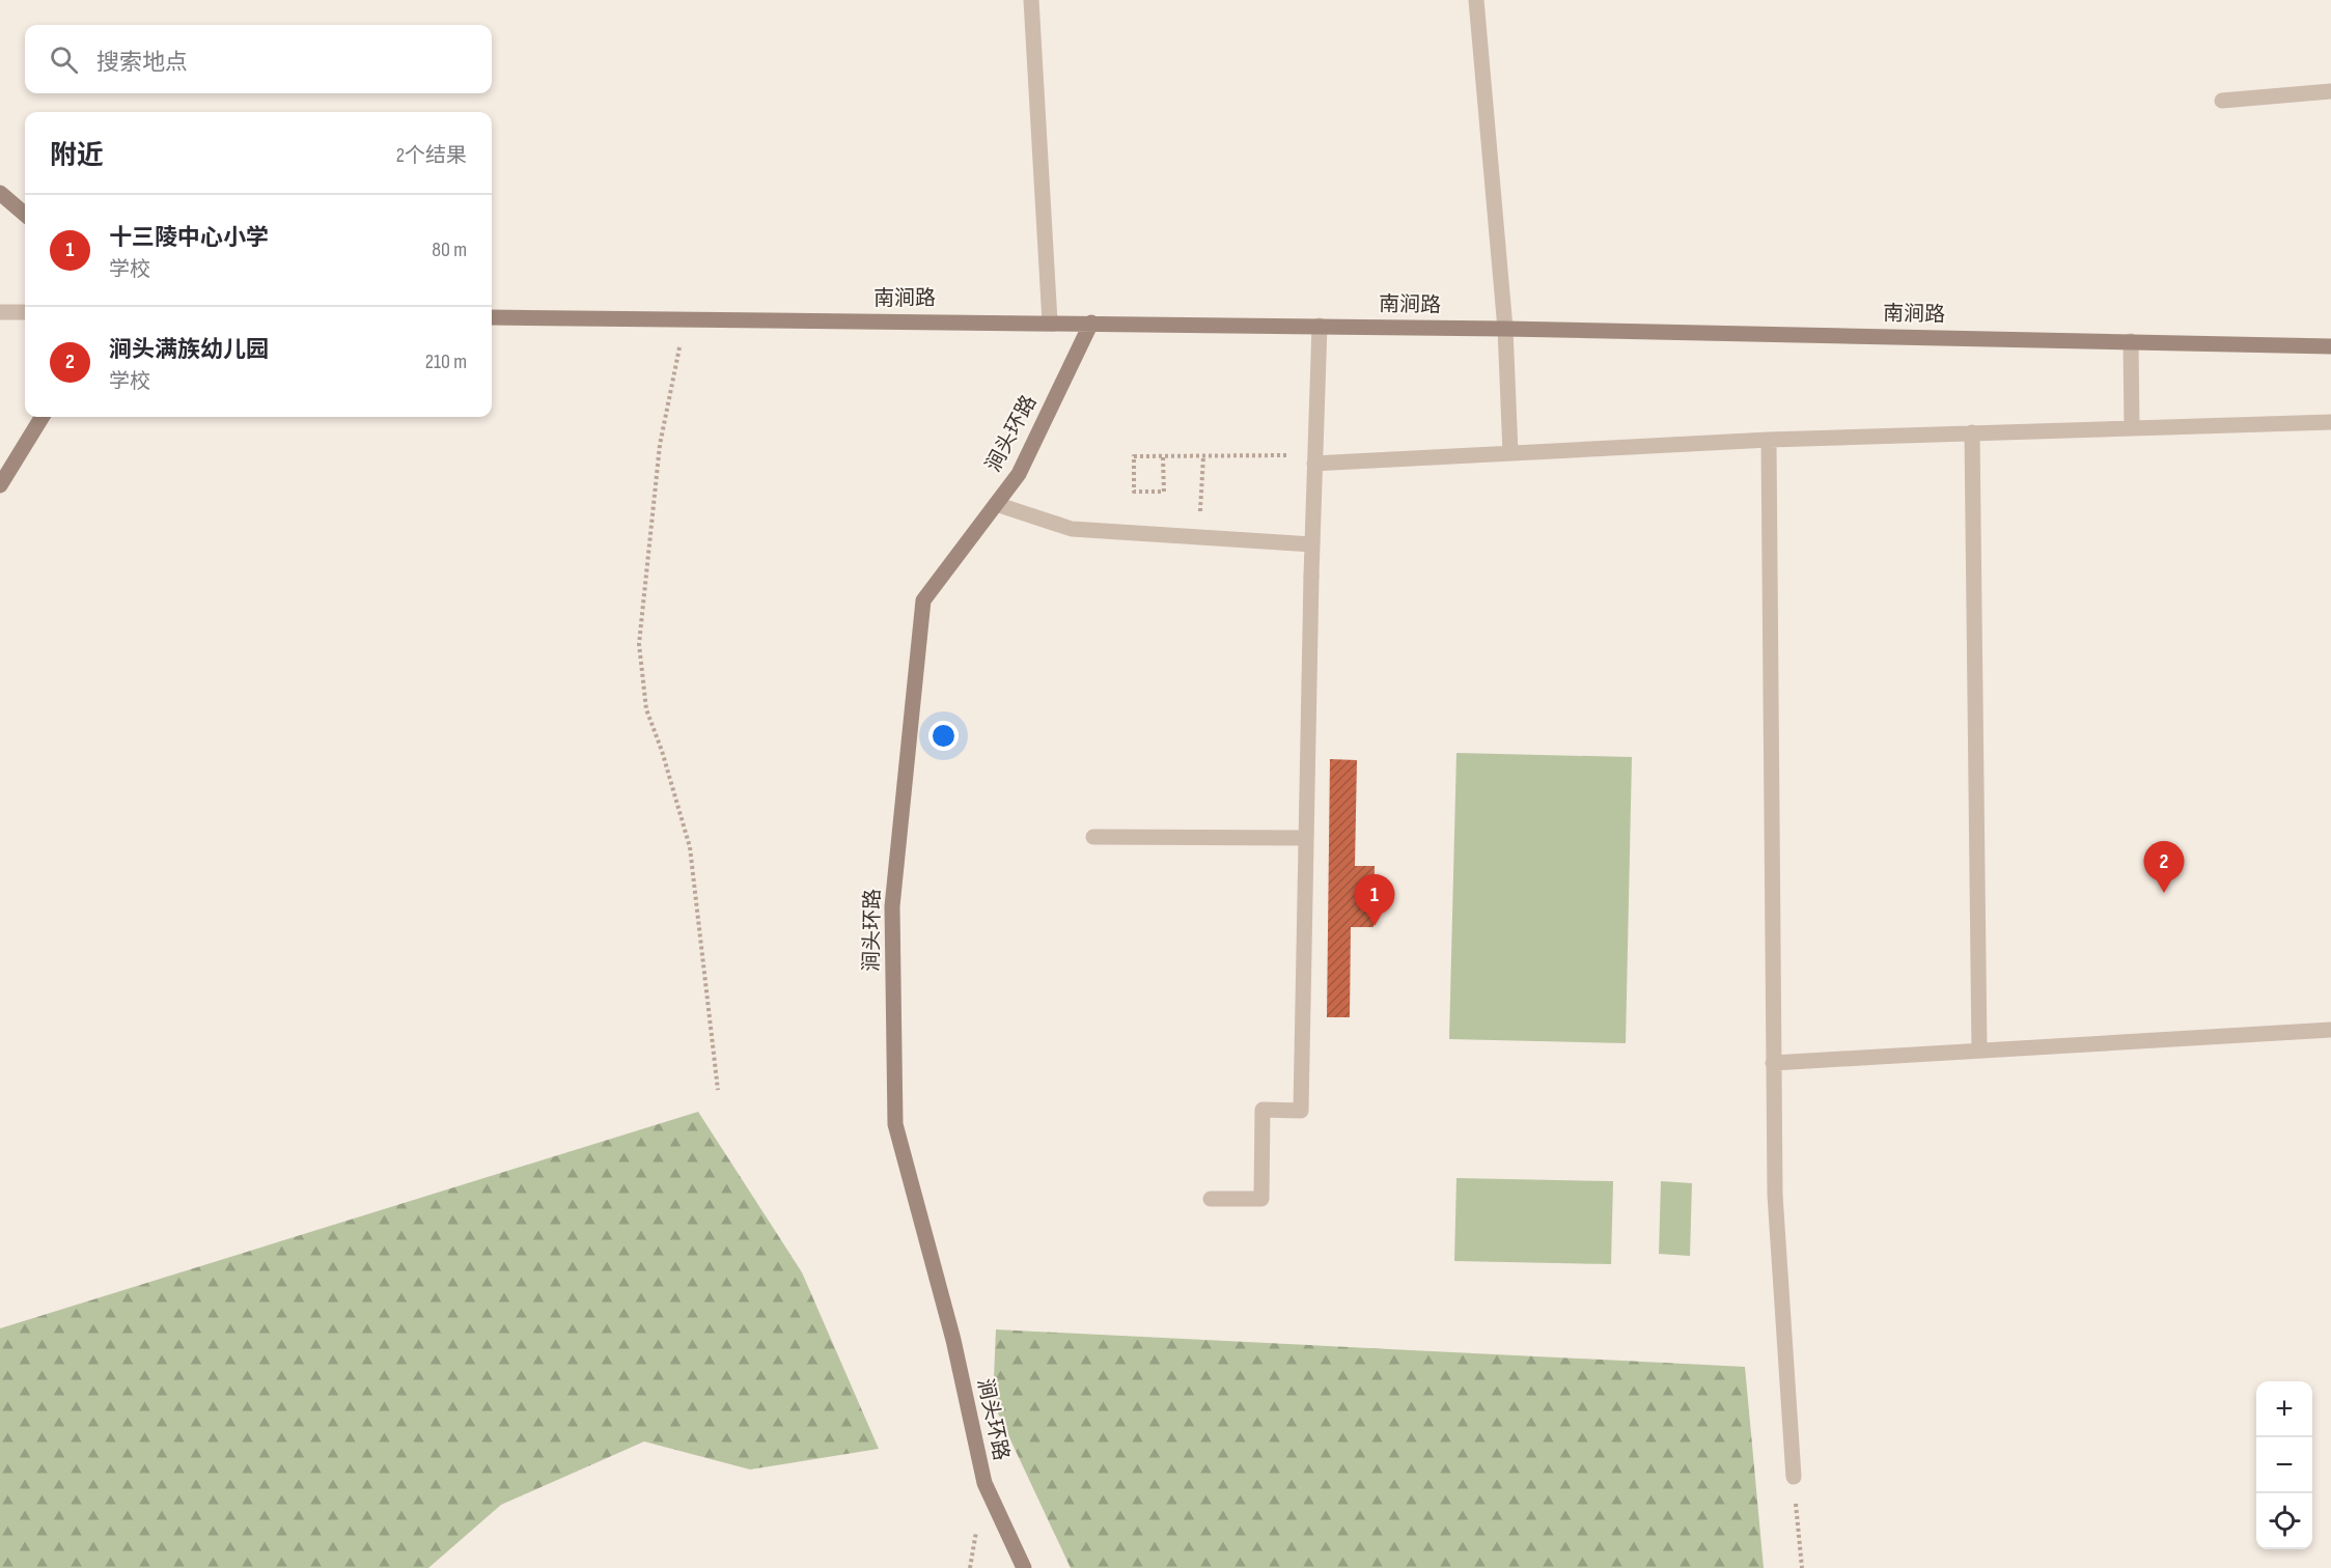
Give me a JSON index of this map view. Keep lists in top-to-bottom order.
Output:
{
  "streets": {
    "main road": ["南涧路", "涧头环路"]
  },
  "crossings": [
    ["南涧路", "涧头环路"]
  ],
  "page": {
    "search": "搜索地点",
    "heading": ["附近", "2个结果"],
    "list": [
      {
        "mark": "1",
        "name": "十三陵中心小学",
        "note": "学校",
        "value": "80 m"
      },
      {
        "mark": "2",
        "name": "涧头满族幼儿园",
        "note": "学校",
        "value": "210 m"
      }
    ],
    "pins": ["2", "1"],
    "map_buttons": ["+", "−"]
  }
}
